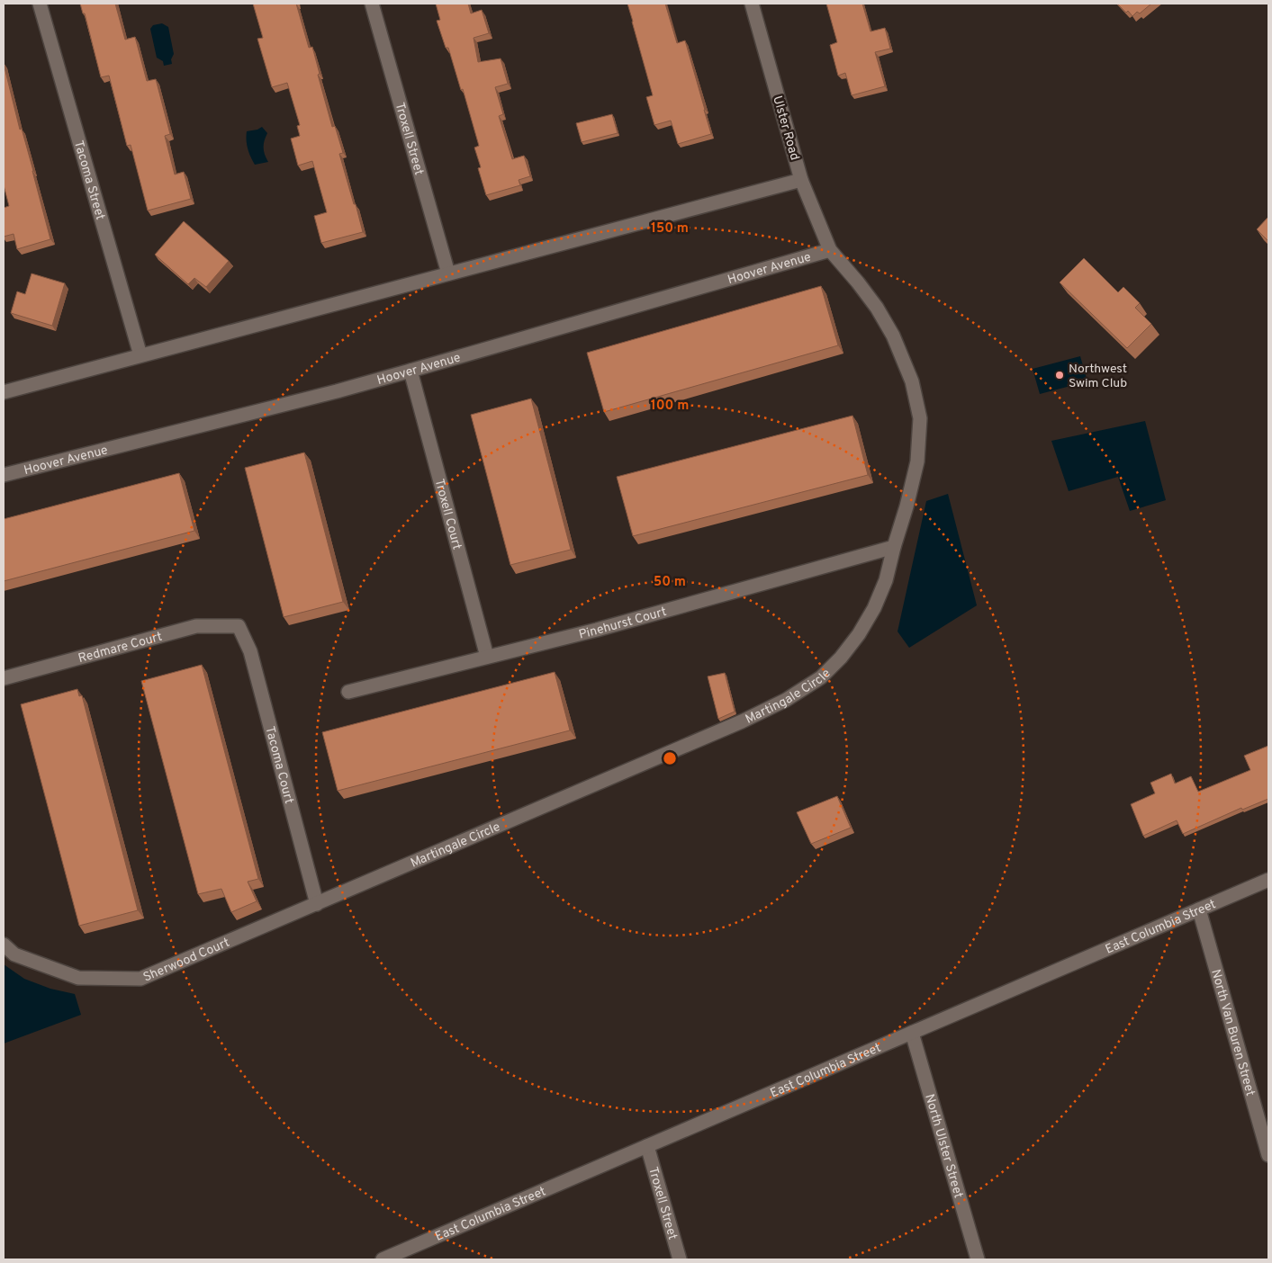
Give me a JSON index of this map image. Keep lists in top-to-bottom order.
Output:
{
  "streets": {
    "street": [
      "Ulster Road",
      "Troxell Street",
      "Tacoma Street",
      "Hoover Avenue",
      "Troxell Court",
      "Pinehurst Court",
      "Redmare Court",
      "Martingale Circle",
      "Tacoma Court",
      "East Columbia Street",
      "Sherwood Court",
      "North Van Buren Street",
      "North Ulster Street"
    ]
  },
  "crossings": [
    ["Ulster Road", "Hoover Avenue"],
    ["Ulster Road", "Martingale Circle"],
    ["Troxell Street", "East Columbia Street"],
    ["Hoover Avenue", "Troxell Court"],
    ["Hoover Avenue", "Martingale Circle"],
    ["Troxell Court", "Pinehurst Court"],
    ["Pinehurst Court", "Martingale Circle"],
    ["Redmare Court", "Tacoma Court"],
    ["Martingale Circle", "Tacoma Court"],
    ["Martingale Circle", "Sherwood Court"],
    ["Tacoma Court", "Sherwood Court"],
    ["East Columbia Street", "North Van Buren Street"],
    ["East Columbia Street", "North Ulster Street"]
  ],
  "places": ["Northwest Swim Club"],
  "rings": ["150 m", "100 m", "50 m"]
}
